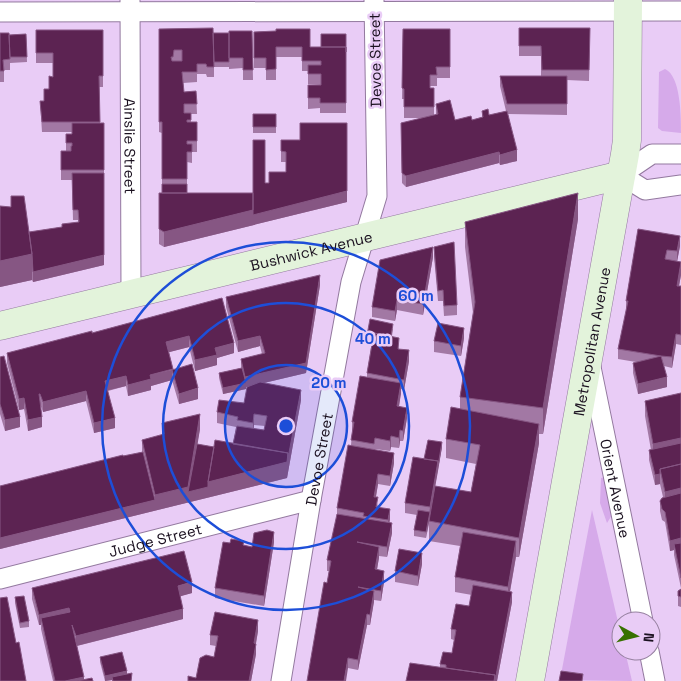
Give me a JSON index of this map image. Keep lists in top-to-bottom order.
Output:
{
  "streets": {
    "main road": ["Bushwick Avenue", "Metropolitan Avenue"],
    "street": [
      "Devoe Street",
      "Ainslie Street",
      "Orient Avenue",
      "Judge Street"
    ]
  },
  "crossings": [
    ["Devoe Street", "Bushwick Avenue"],
    ["Devoe Street", "Judge Street"],
    ["Ainslie Street", "Bushwick Avenue"],
    ["Bushwick Avenue", "Metropolitan Avenue"],
    ["Metropolitan Avenue", "Orient Avenue"]
  ],
  "north": "right",
  "rings": ["60 m", "40 m", "20 m"]
}
